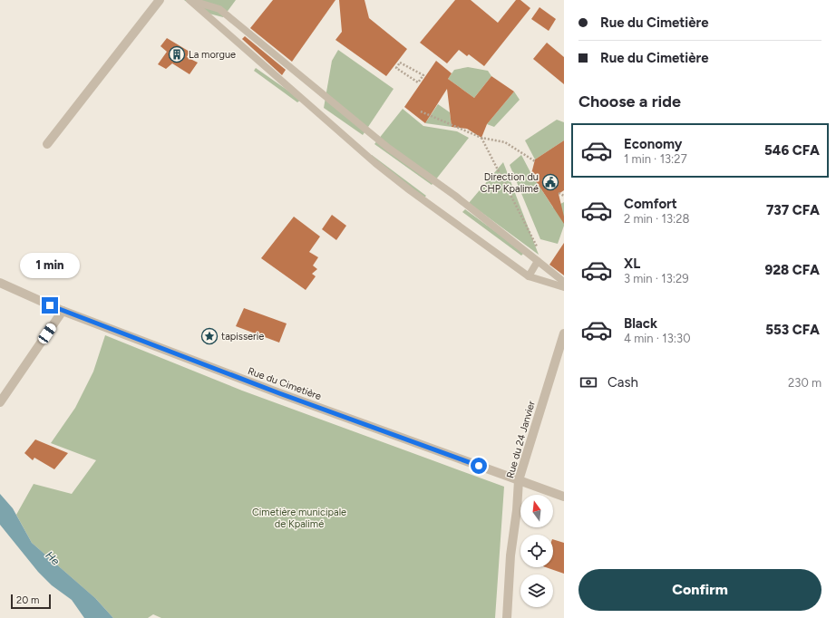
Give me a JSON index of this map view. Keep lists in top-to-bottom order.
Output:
{
  "streets": {
    "street": ["Rue du Cimetière", "Rue du 24 Janvier"]
  },
  "crossings": [
    ["Rue du Cimetière", "Rue du 24 Janvier"]
  ],
  "water": ["He"],
  "parks": ["Cimetière municipale de Kpalimé"],
  "places": {
    "building": ["La morgue"],
    "public building": ["Direction du CHP Kpalimé"],
    "place": ["tapisserie"]
  },
  "scale_bar": "20 m",
  "north": "top",
  "page": {
    "banner": ["Rue du Cimetière", "Rue du Cimetière"],
    "heading": "Choose a ride",
    "list": [
      {
        "name": "Economy",
        "note": "1 min · 13:27",
        "value": "546 CFA"
      },
      {
        "name": "Comfort",
        "note": "2 min · 13:28",
        "value": "737 CFA"
      },
      {
        "name": "XL",
        "note": "3 min · 13:29",
        "value": "928 CFA"
      },
      {
        "name": "Black",
        "note": "4 min · 13:30",
        "value": "553 CFA"
      }
    ],
    "bubble": "1 min",
    "pay": ["Cash", "230 m"],
    "buttons": "Confirm",
    "scale": "20 m"
  }
}
